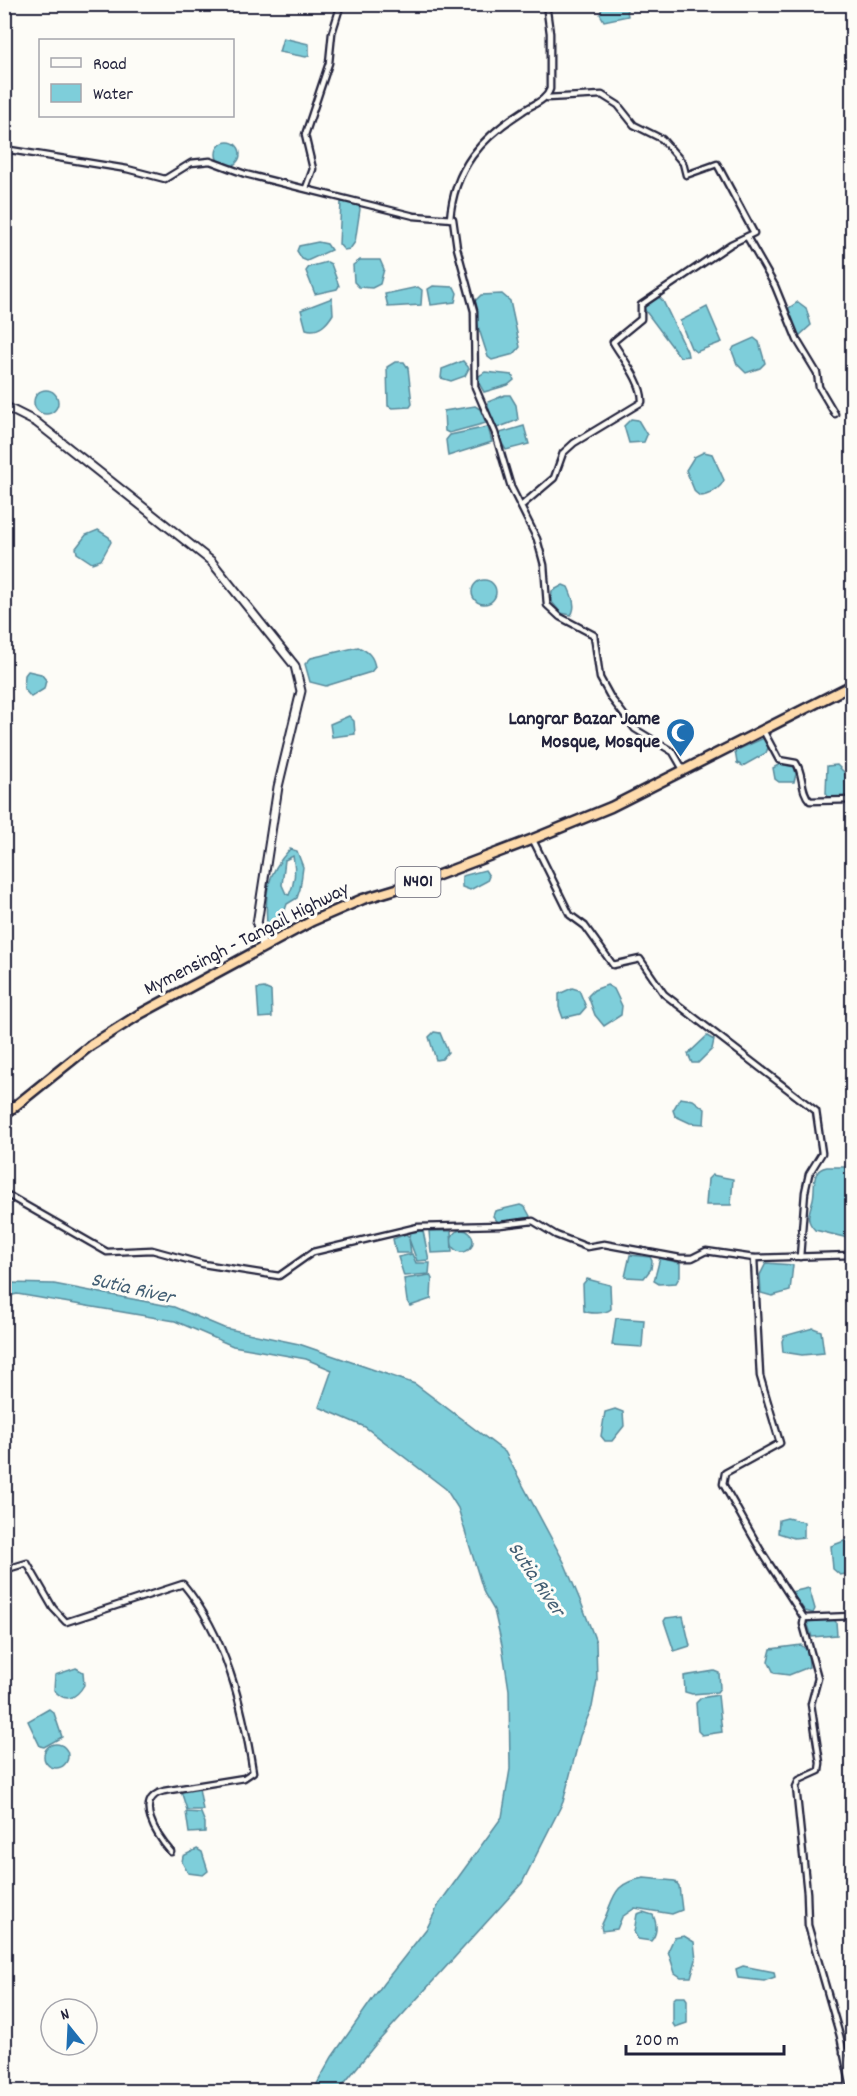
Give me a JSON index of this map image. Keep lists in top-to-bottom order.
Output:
{
  "streets": {
    "highway": ["N401", "Mymensingh - Tangail Highway"]
  },
  "water": ["Sutia River"],
  "places": {
    "mosque": ["Langrar Bazar Jame Mosque, Mosque"]
  },
  "legend": ["Road", "Water"],
  "scale_bar": "200 m",
  "north": "top"
}
